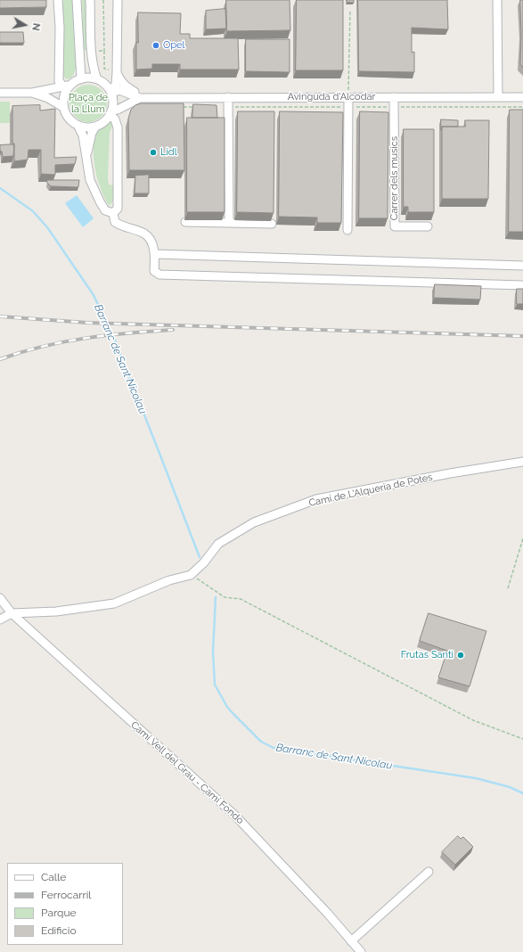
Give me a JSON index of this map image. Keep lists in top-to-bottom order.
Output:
{
  "streets": {
    "street": [
      "Avinguda d'Alcodar",
      "Carrer dels musics",
      "Camí de L'Alqueria de Potes",
      "Camí Vell del Grau - Camí Fondo"
    ]
  },
  "crossings": [
    ["Avinguda d'Alcodar", "Carrer dels musics"]
  ],
  "water": ["Barranc de Sant Nicolau"],
  "parks": ["Plaça de la Llum"],
  "places": ["Opel", "Lidl", "Frutas Santi"],
  "legend": [
    "Calle",
    "Ferrocarril",
    "Parque",
    "Edificio"
  ],
  "north": "right"
}
